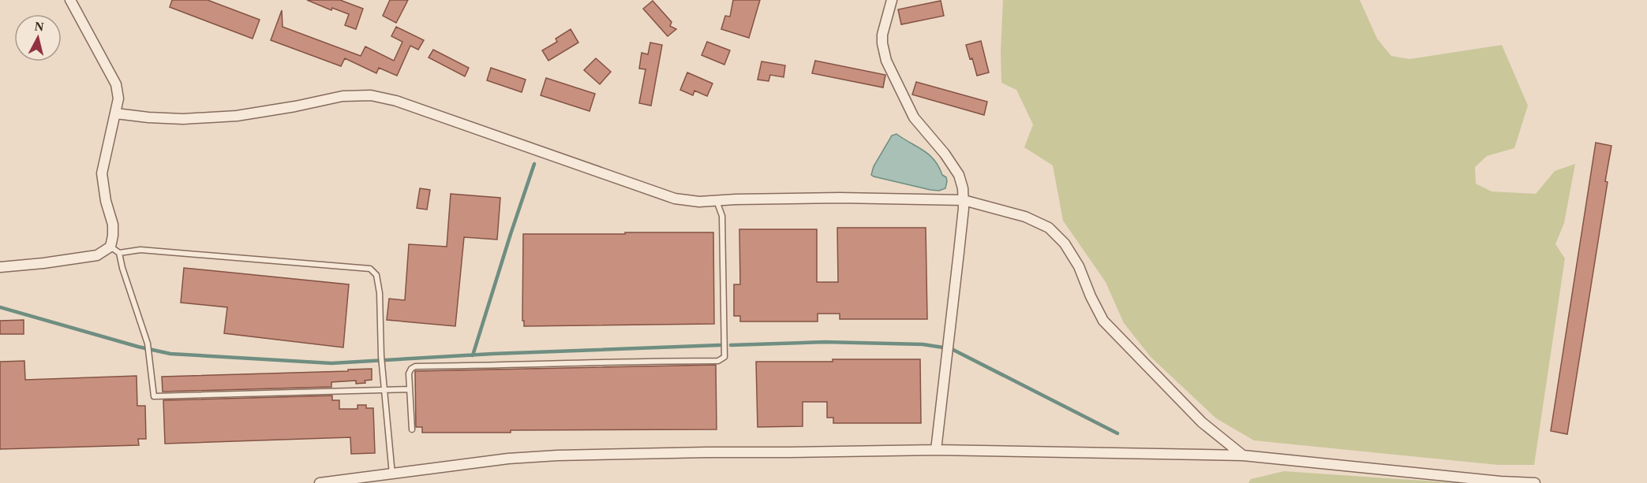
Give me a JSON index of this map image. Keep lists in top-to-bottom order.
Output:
{
  "north": "top"
}
